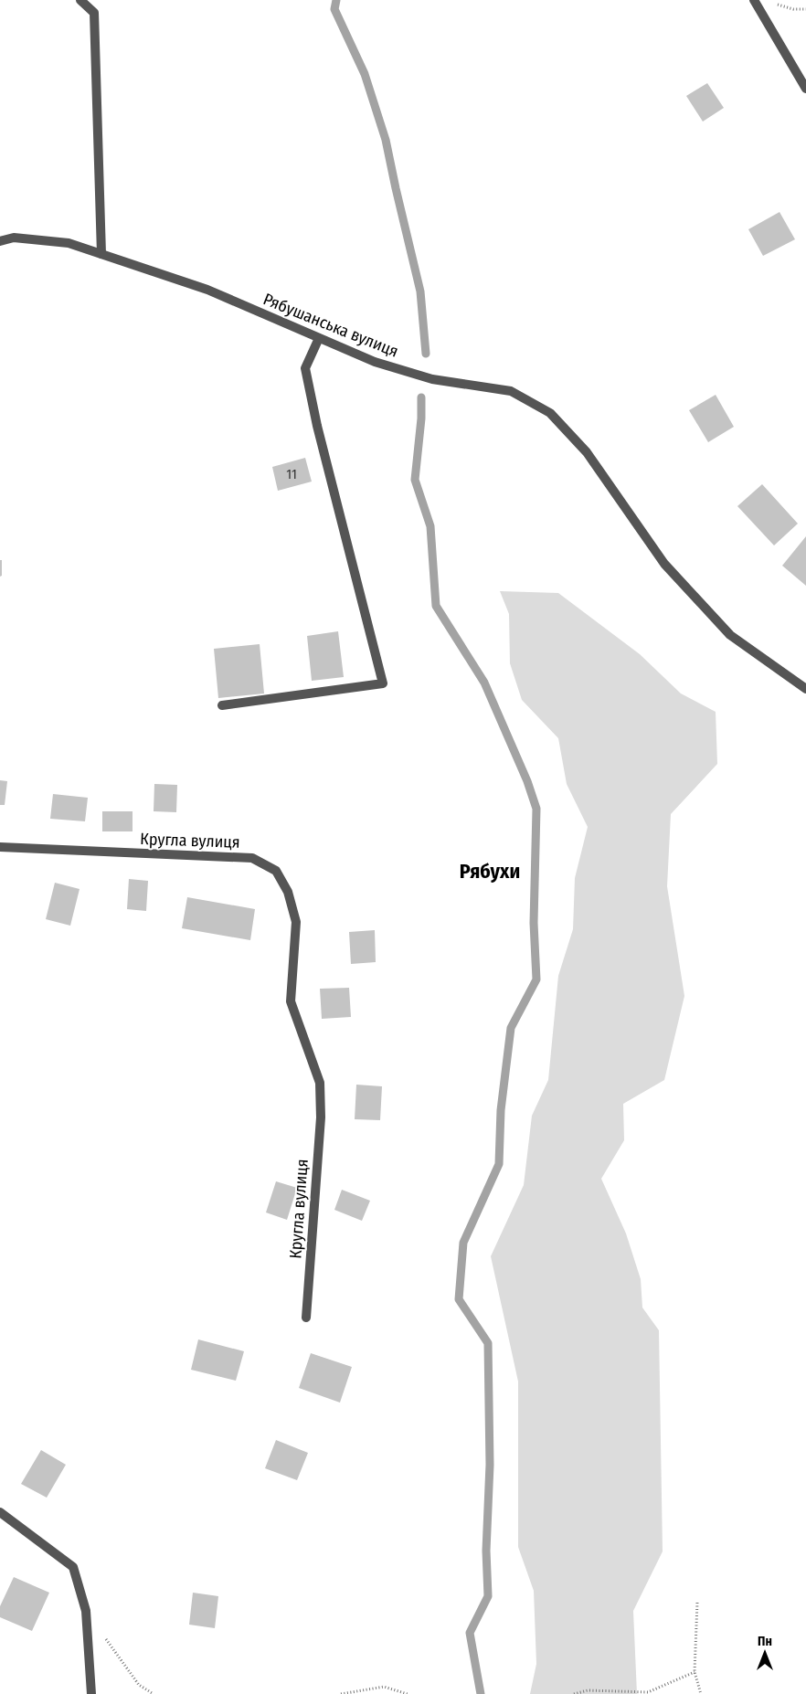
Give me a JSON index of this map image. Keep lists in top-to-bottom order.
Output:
{
  "streets": {
    "street": ["Рябушанська вулиця", "Кругла вулиця"]
  },
  "districts": ["Рябухи"],
  "house_numbers": ["11"],
  "north": "top"
}
